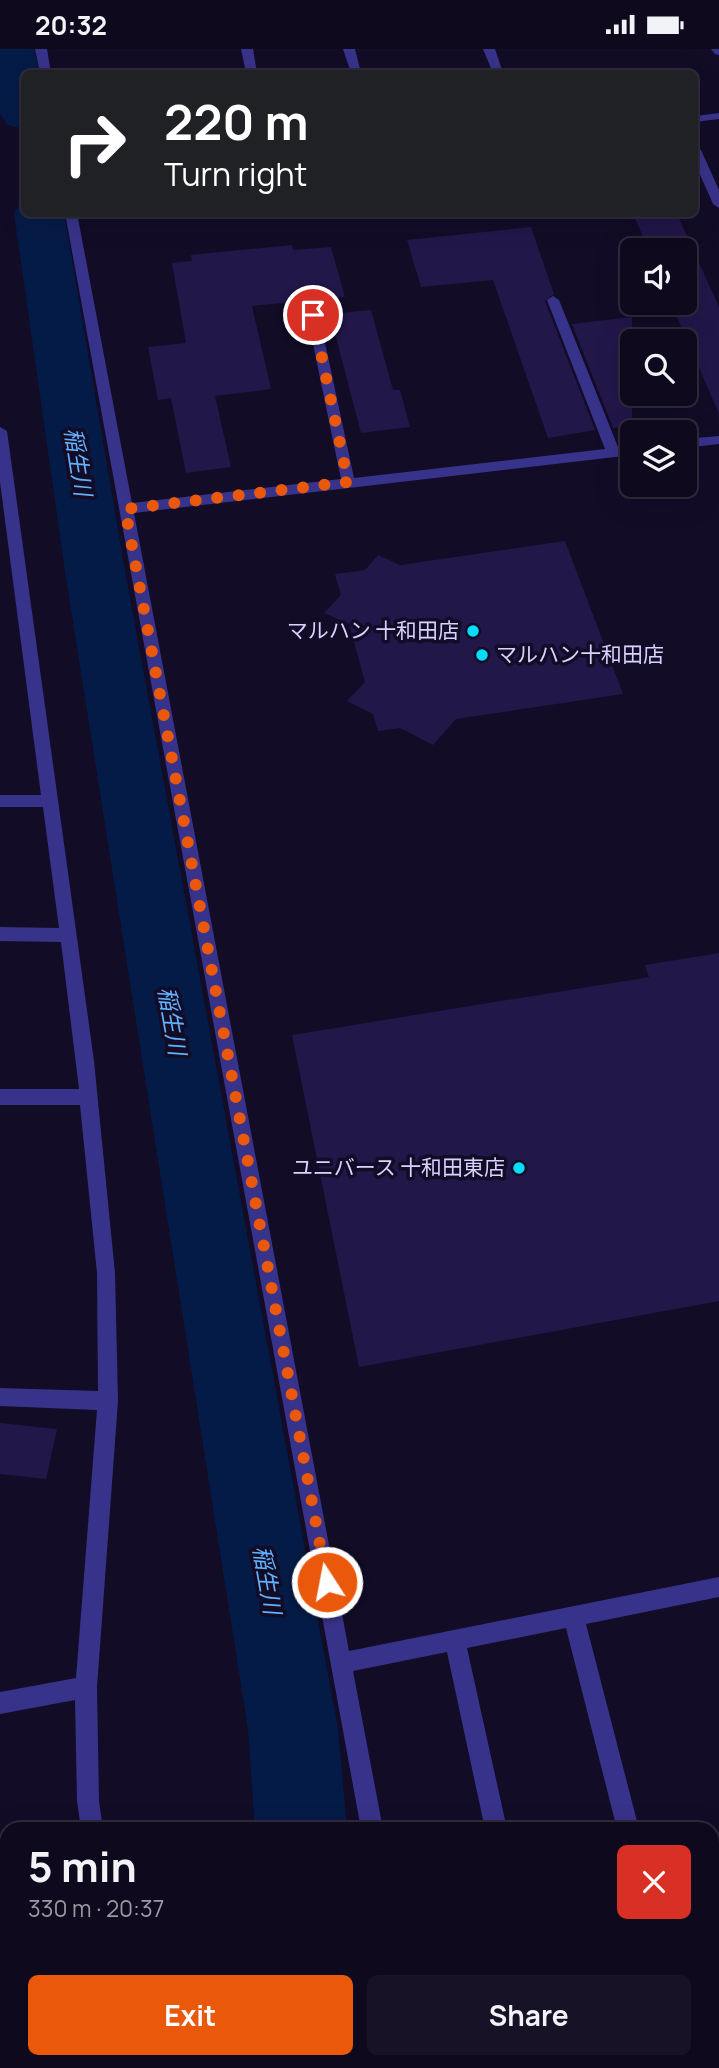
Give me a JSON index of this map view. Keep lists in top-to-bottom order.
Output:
{
  "water": ["稲生川"],
  "places": ["マルハン 十和田店", "マルハン十和田店", "ユニバース 十和田東店"],
  "page": {
    "status": "20:32",
    "turn": ["220 m", "Turn right"],
    "heading": ["5 min", "330 m · 20:37"],
    "buttons": ["Exit", "Share"]
  }
}
